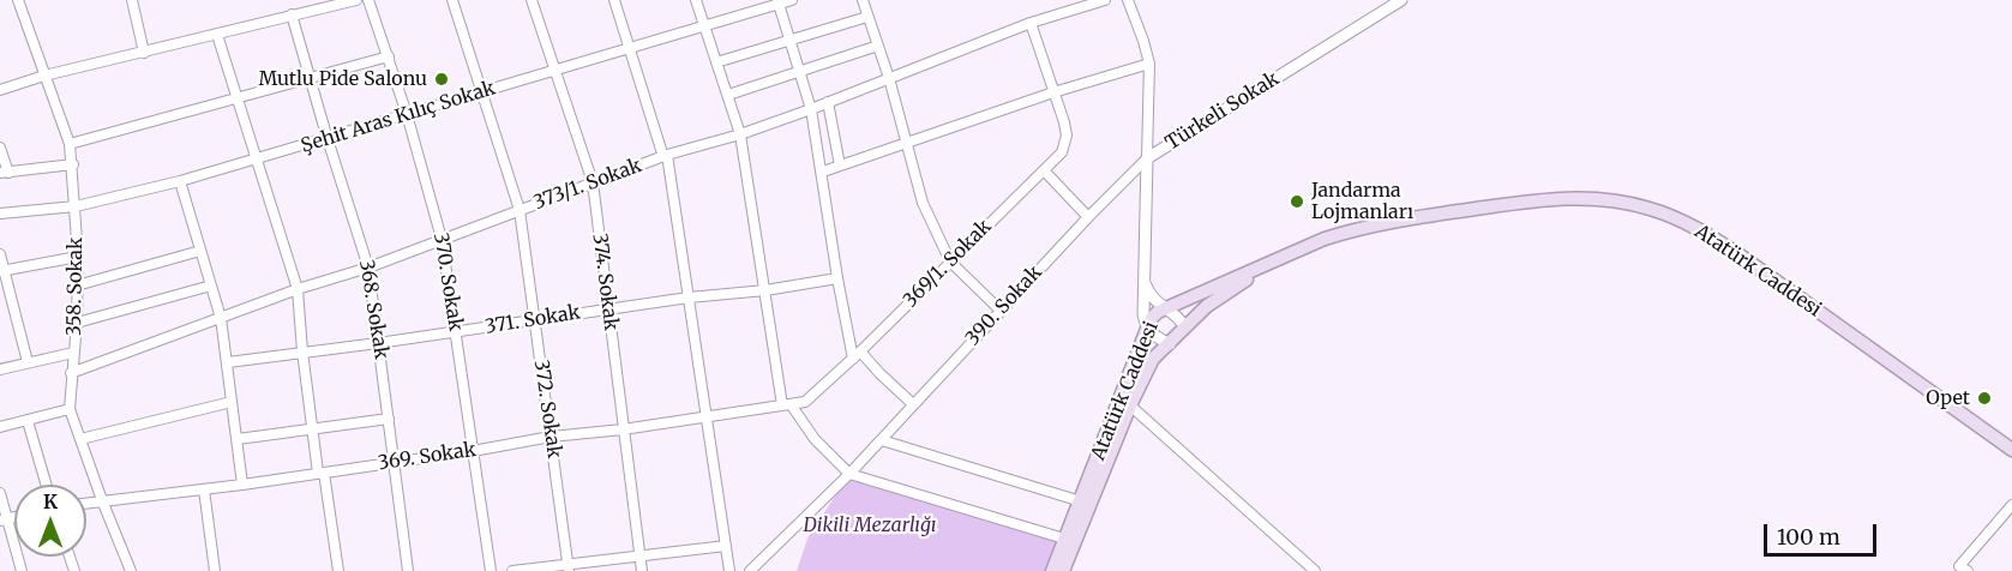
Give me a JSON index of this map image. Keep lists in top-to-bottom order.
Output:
{
  "streets": {
    "main road": ["Atatürk Caddesi"],
    "street": [
      "Türkeli Sokak",
      "Şehit Aras Kılıç Sokak",
      "373/1. Sokak",
      "369/1. Sokak",
      "370. Sokak",
      "374. Sokak",
      "358. Sokak",
      "390. Sokak",
      "368. Sokak",
      "371. Sokak",
      "372. Sokak",
      "369. Sokak"
    ]
  },
  "crossings": [
    ["Türkeli Sokak", "Atatürk Caddesi"],
    ["Türkeli Sokak", "390. Sokak"],
    ["Şehit Aras Kılıç Sokak", "370. Sokak"],
    ["Şehit Aras Kılıç Sokak", "374. Sokak"],
    ["Şehit Aras Kılıç Sokak", "358. Sokak"],
    ["Şehit Aras Kılıç Sokak", "368. Sokak"],
    ["Şehit Aras Kılıç Sokak", "372. Sokak"],
    ["373/1. Sokak", "370. Sokak"],
    ["373/1. Sokak", "374. Sokak"],
    ["373/1. Sokak", "358. Sokak"],
    ["373/1. Sokak", "368. Sokak"],
    ["373/1. Sokak", "372. Sokak"],
    ["369/1. Sokak", "369. Sokak"],
    ["370. Sokak", "371. Sokak"],
    ["370. Sokak", "369. Sokak"],
    ["374. Sokak", "371. Sokak"],
    ["374. Sokak", "369. Sokak"],
    ["358. Sokak", "369. Sokak"],
    ["368. Sokak", "371. Sokak"],
    ["368. Sokak", "369. Sokak"],
    ["371. Sokak", "372. Sokak"],
    ["372. Sokak", "369. Sokak"]
  ],
  "parks": ["Dikili Mezarlığı"],
  "places": ["Mutlu Pide Salonu", "Jandarma Lojmanları", "Opet"],
  "scale_bar": "100 m",
  "north": "top"
}
